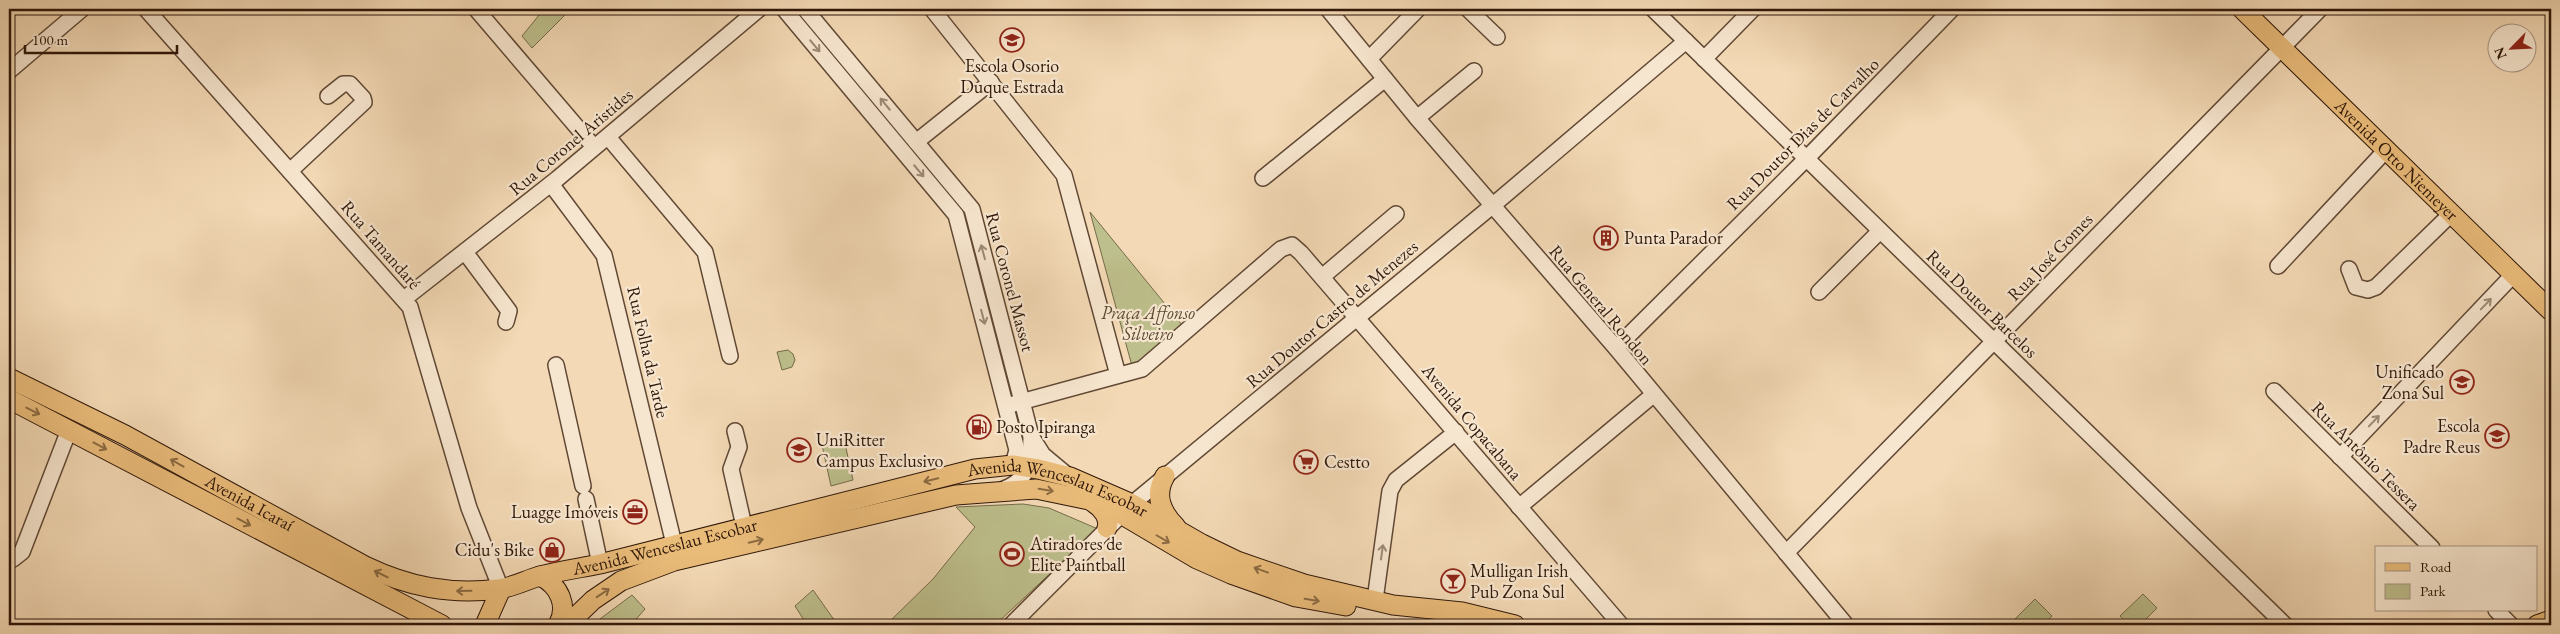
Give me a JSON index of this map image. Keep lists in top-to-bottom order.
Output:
{
  "streets": {
    "main road": ["Avenida Otto Niemeyer", "Avenida Wenceslau Escobar", "Avenida Icaraí"],
    "street": [
      "Rua Doutor Dias de Carvalho",
      "Rua Coronel Aristides",
      "Rua Tamandaré",
      "Rua José Gomes",
      "Rua Coronel Massot",
      "Rua Doutor Barcelos",
      "Rua General Rondon",
      "Rua Doutor Castro de Menezes",
      "Rua Folha da Tarde",
      "Avenida Copacabana",
      "Rua Antônio Tessera"
    ]
  },
  "crossings": [
    ["Rua Doutor Dias de Carvalho", "Rua Doutor Barcelos"],
    ["Rua Doutor Dias de Carvalho", "Rua General Rondon"],
    ["Rua Coronel Aristides", "Rua Tamandaré"],
    ["Rua Coronel Aristides", "Rua Folha da Tarde"],
    ["Avenida Otto Niemeyer", "Rua José Gomes"],
    ["Rua Tamandaré", "Avenida Wenceslau Escobar"],
    ["Rua Tamandaré", "Avenida Icaraí"],
    ["Rua José Gomes", "Rua Doutor Barcelos"],
    ["Rua José Gomes", "Rua General Rondon"],
    ["Rua Coronel Massot", "Avenida Wenceslau Escobar"],
    ["Rua Doutor Barcelos", "Rua Doutor Castro de Menezes"],
    ["Rua General Rondon", "Rua Doutor Castro de Menezes"],
    ["Rua Doutor Castro de Menezes", "Avenida Copacabana"],
    ["Rua Doutor Castro de Menezes", "Avenida Wenceslau Escobar"],
    ["Rua Folha da Tarde", "Avenida Wenceslau Escobar"],
    ["Avenida Wenceslau Escobar", "Avenida Icaraí"]
  ],
  "parks": ["Praça Affonso Silveiro"],
  "places": {
    "school or university": [
      "Escola Osorio Duque Estrada",
      "Unificado Zona Sul",
      "Escola Padre Reus",
      "UniRitter Campus Exclusivo"
    ],
    "building": ["Punta Parador"],
    "fuel station": ["Posto Ipiranga"],
    "supermarket": ["Cestto"],
    "office": ["Luagge Imóveis"],
    "shop": ["Cidu's Bike"],
    "sports": ["Atiradores de Elite Paintball"],
    "bar": ["Mulligan Irish Pub Zona Sul"]
  },
  "legend": ["Road", "Park"],
  "scale_bar": "100 m",
  "north": "bottom left"
}
